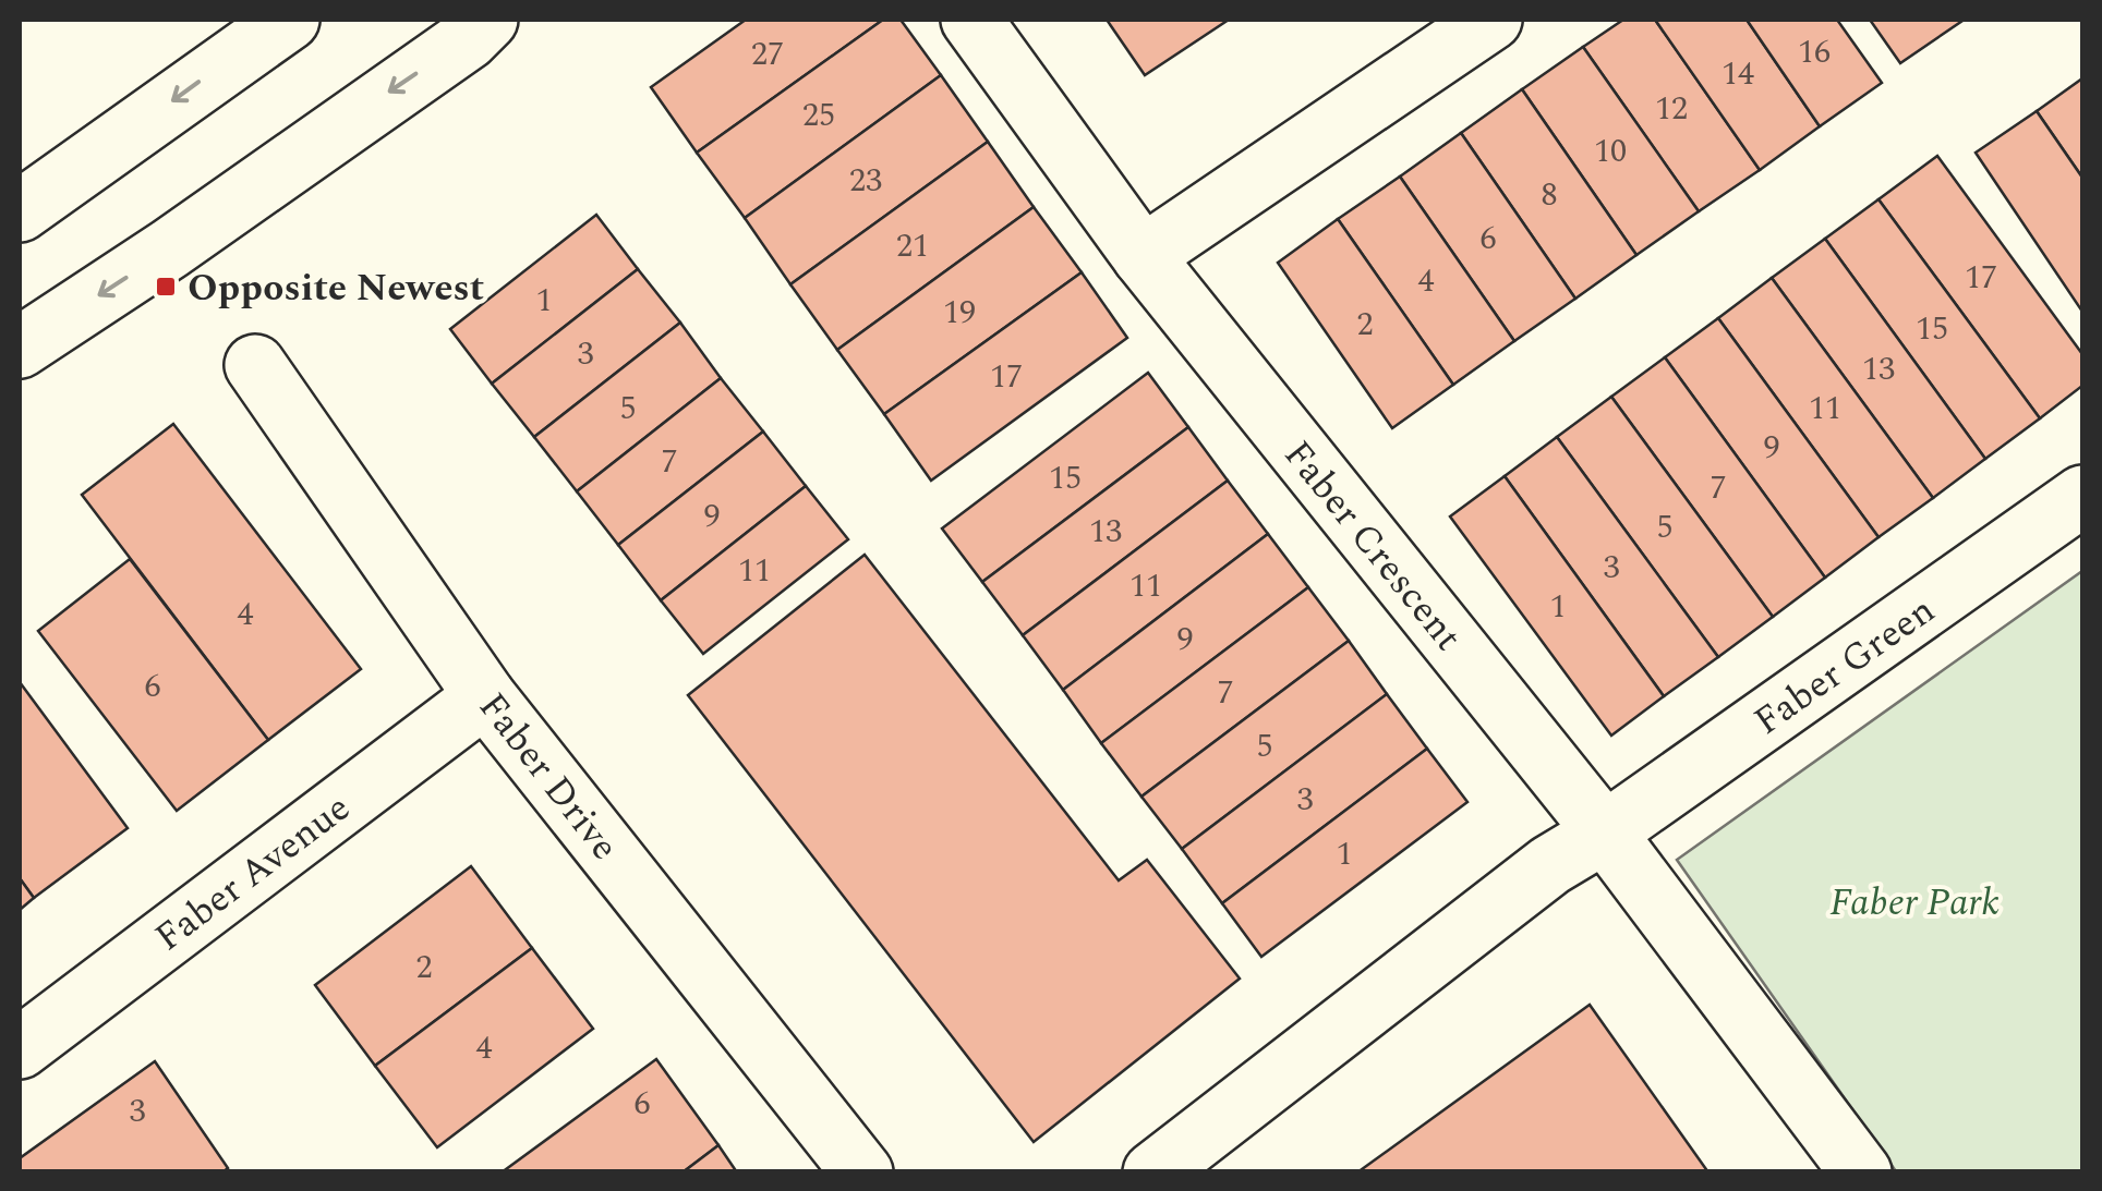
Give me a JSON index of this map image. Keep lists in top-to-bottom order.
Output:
{
  "streets": {
    "main road": [
      "Faber Crescent",
      "Faber Green",
      "Faber Drive",
      "Faber Avenue"
    ]
  },
  "crossings": [
    ["Faber Crescent", "Faber Green"],
    ["Faber Drive", "Faber Avenue"]
  ],
  "parks": ["Faber Park"],
  "places": {
    "transit": ["Opposite Newest"]
  },
  "house_numbers": [
    "16",
    "27",
    "14",
    "12",
    "25",
    "10",
    "23",
    "8",
    "6",
    "21",
    "17",
    "4",
    "1",
    "19",
    "2",
    "15",
    "3",
    "13",
    "17",
    "5",
    "11",
    "9",
    "7",
    "15",
    "7",
    "9",
    "5",
    "13",
    "3",
    "11",
    "11",
    "1",
    "4",
    "9",
    "6",
    "7",
    "5",
    "3",
    "1",
    "2",
    "4",
    "6",
    "3"
  ]
}
